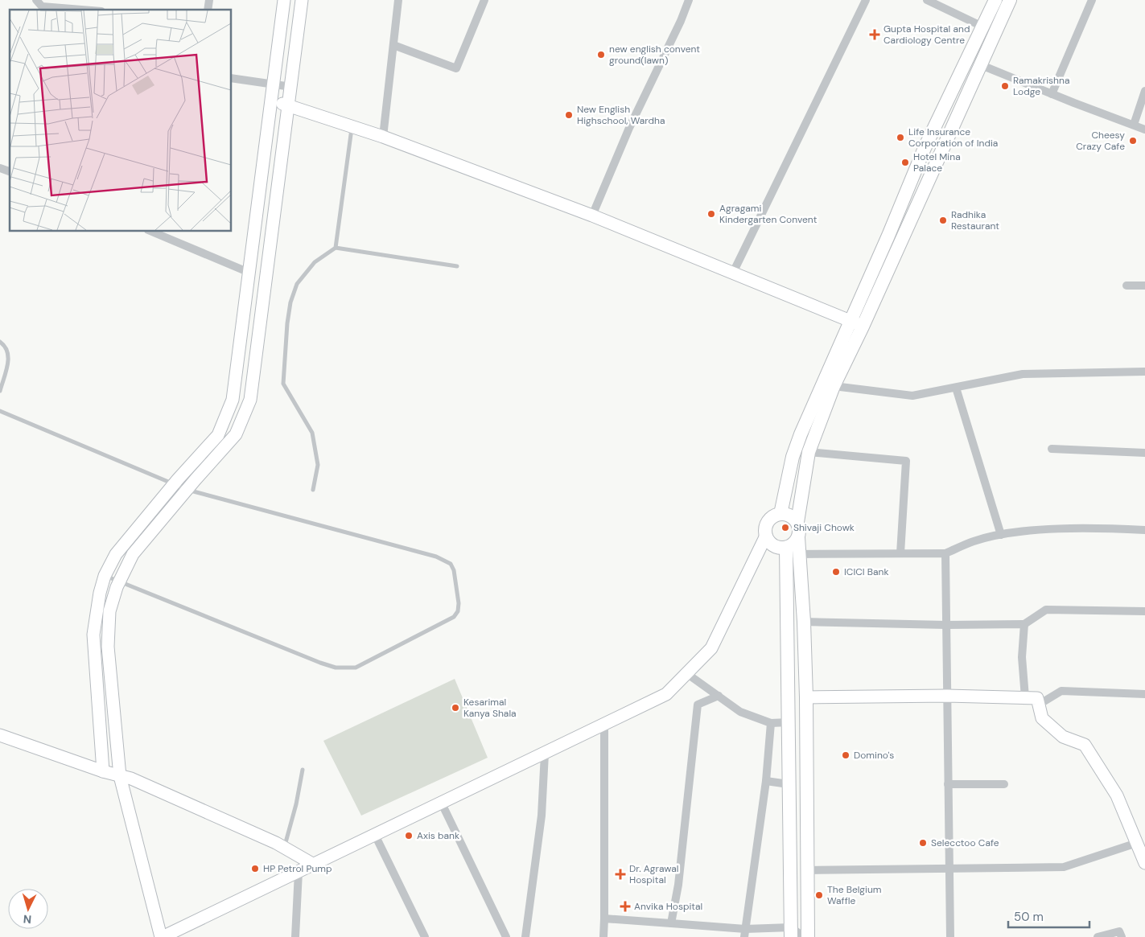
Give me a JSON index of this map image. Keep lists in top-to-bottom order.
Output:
{
  "places": {
    "health": ["Gupta Hospital and Cardiology Centre", "Dr. Agrawal Hospital", "Anvika Hospital"],
    "other": [
      "new english convent ground(lawn)",
      "Ramakrishna Lodge",
      "New English Highschool, Wardha",
      "Life Insurance Corporation of India",
      "Cheesy Crazy Cafe",
      "Hotel Mina Palace",
      "Agragami Kindergarten Convent",
      "Radhika Restaurant",
      "Shivaji Chowk",
      "ICICI Bank",
      "Kesarimal Kanya Shala",
      "Domino's",
      "Axis bank",
      "Selecctoo Cafe",
      "HP Petrol Pump",
      "The Belgium Waffle"
    ]
  },
  "scale_bar": "50 m",
  "north": "bottom"
}
